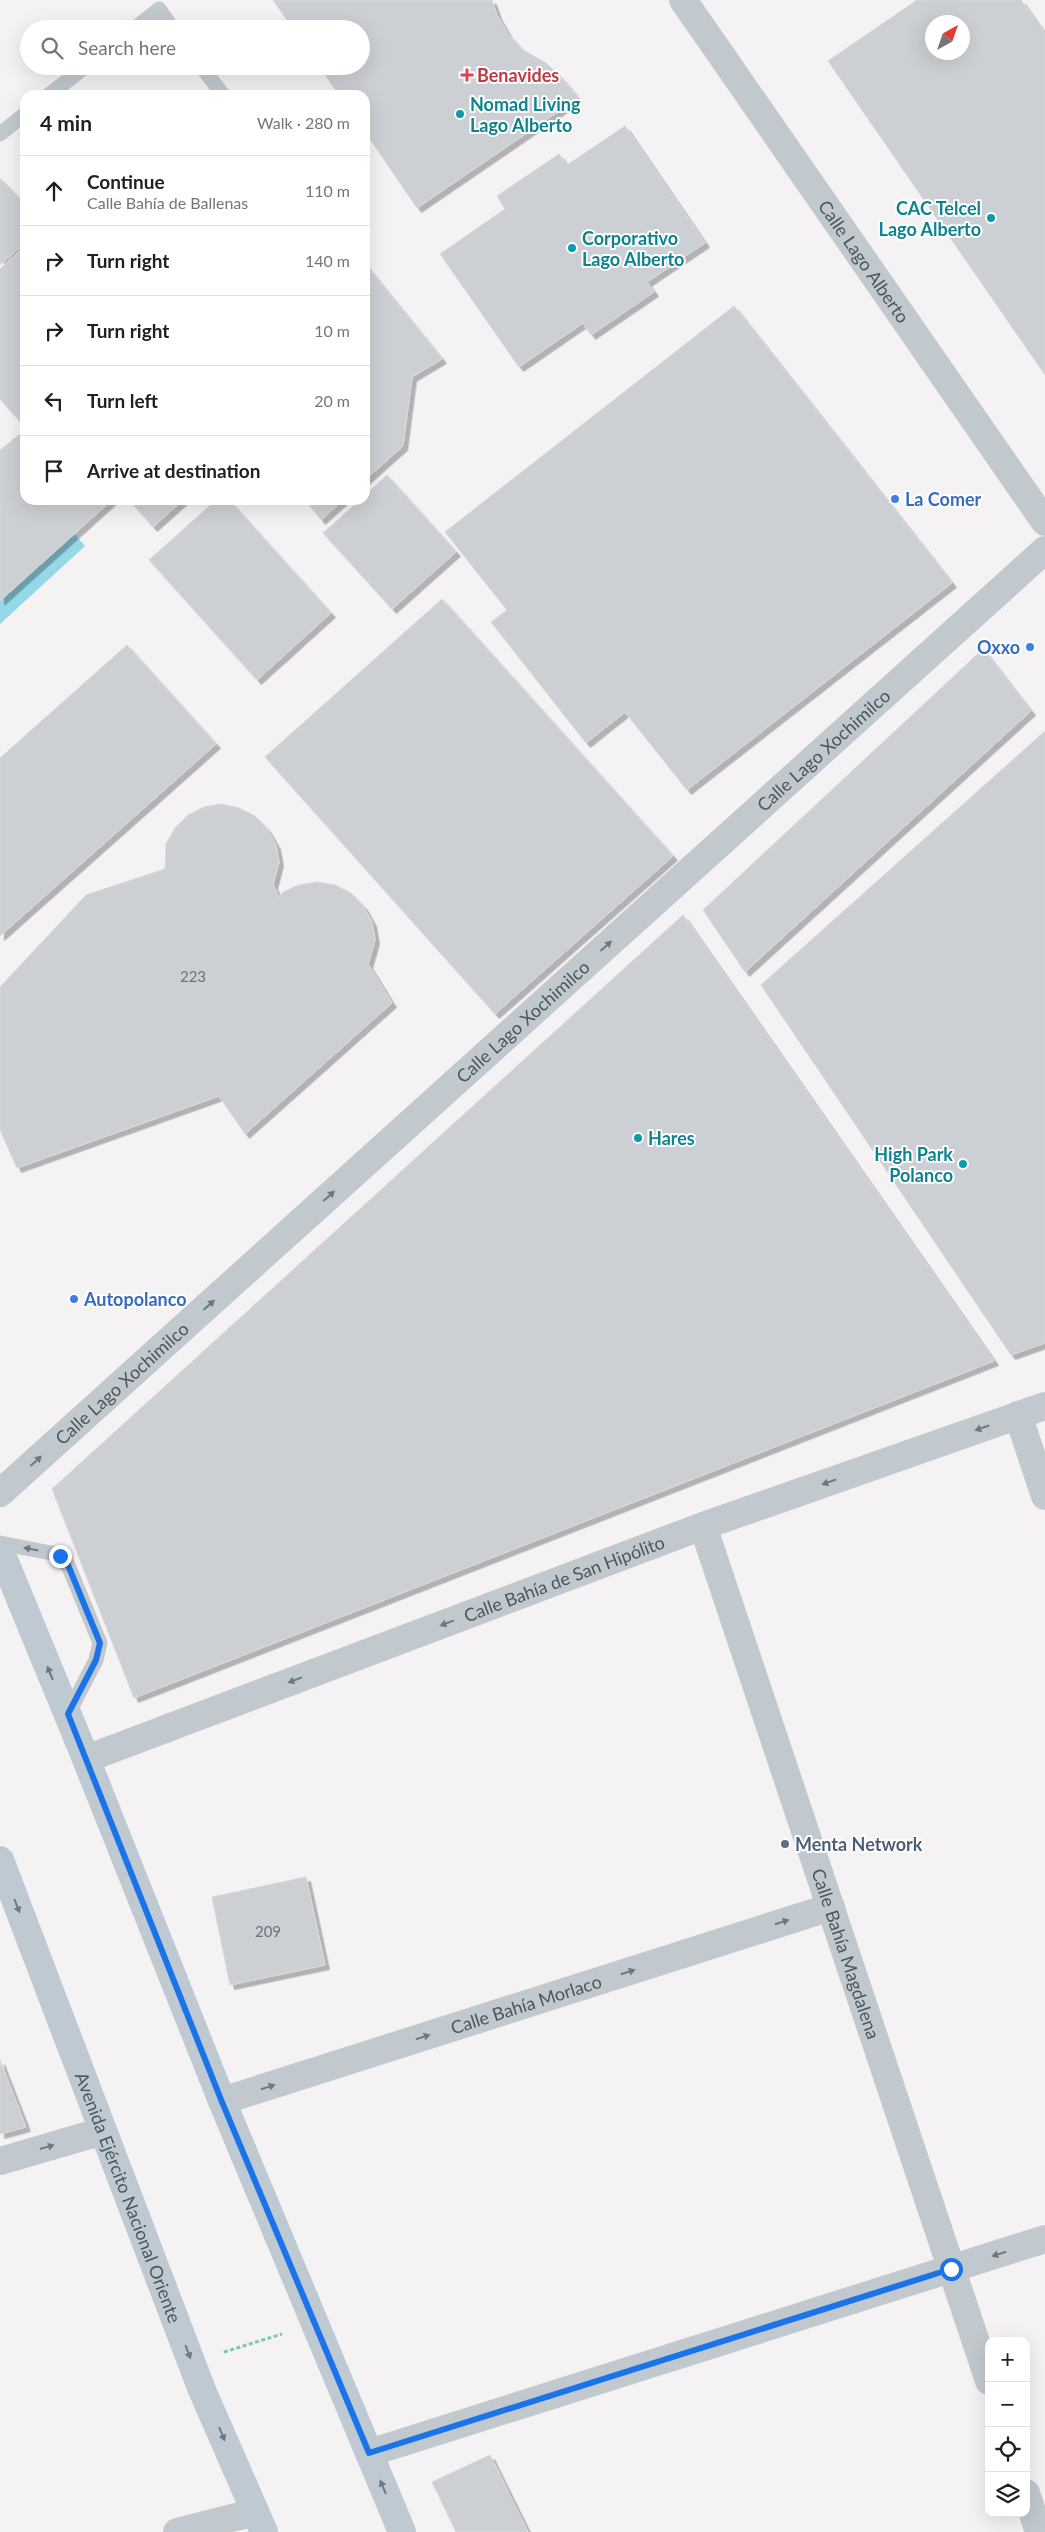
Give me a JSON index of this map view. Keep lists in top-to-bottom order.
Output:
{
  "streets": {
    "main road": ["Avenida Ejército Nacional Oriente"],
    "street": [
      "Calle Lago Alberto",
      "Calle Lago Xochimilco",
      "Calle Bahía de San Hipólito",
      "Calle Bahía Magdalena",
      "Calle Bahía Morlaco"
    ]
  },
  "crossings": [
    ["Calle Bahía de San Hipólito", "Calle Bahía Magdalena"],
    ["Calle Bahía Magdalena", "Calle Bahía Morlaco"]
  ],
  "one_way": ["Calle Lago Xochimilco", "Calle Bahía de San Hipólito", "Calle Bahía Morlaco"],
  "places": {
    "health": ["Benavides"],
    "other": [
      "Nomad Living Lago Alberto",
      "CAC Telcel Lago Alberto",
      "Corporativo Lago Alberto",
      "La Comer",
      "Oxxo",
      "Hares",
      "High Park Polanco",
      "Autopolanco",
      "Menta Network"
    ]
  },
  "house_numbers": ["223", "209"],
  "north": "top right",
  "page": {
    "search": "Search here",
    "heading": ["4 min", "Walk · 280 m"],
    "list": [
      ["Continue", "Calle Bahía de Ballenas", "110 m"],
      ["Turn right", "140 m"],
      ["Turn right", "10 m"],
      ["Turn left", "20 m"],
      "Arrive at destination"
    ],
    "map_buttons": ["+", "−"]
  }
}
